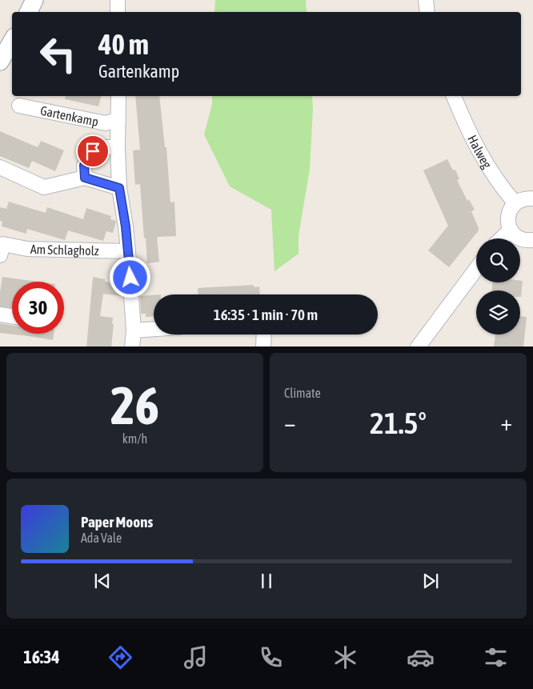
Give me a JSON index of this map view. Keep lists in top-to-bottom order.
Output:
{
  "streets": {
    "street": ["Gartenkamp", "Halweg", "Am Schlagholz"]
  },
  "crossings": [
    ["Gartenkamp", "Am Schlagholz"]
  ],
  "page": {
    "turn": ["40 m", "Gartenkamp"],
    "limit": "30",
    "trip": "16:35 · 1 min · 70 m",
    "tile": [
      ["26", "km/h"],
      "Climate"
    ],
    "heat": ["−", "21.5°", "+"],
    "song": ["Paper Moons", "Ada Vale"],
    "tabs": "16:34"
  }
}
